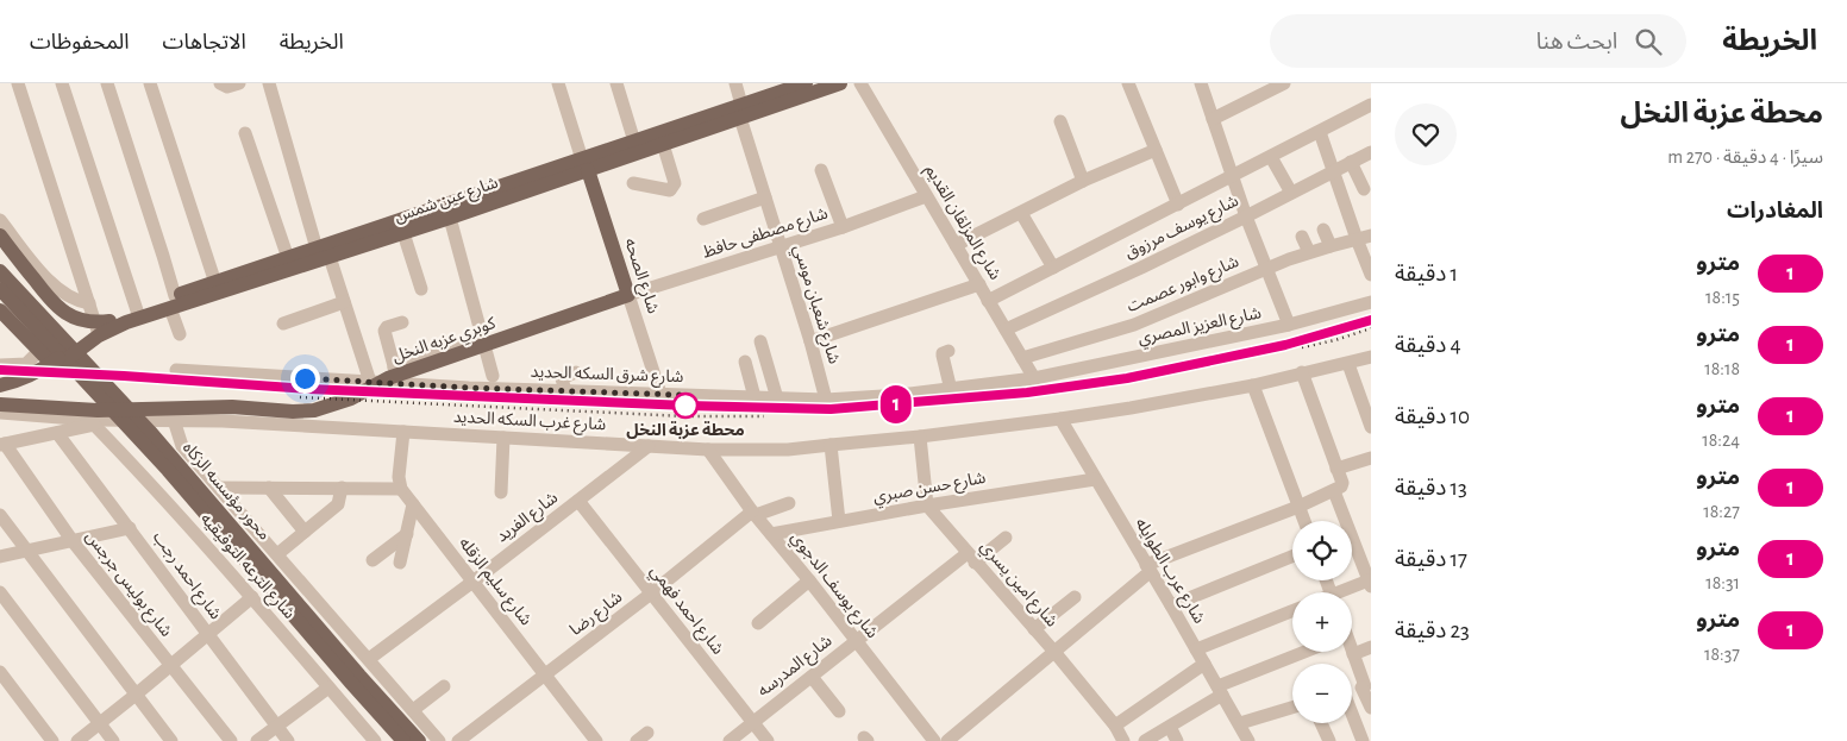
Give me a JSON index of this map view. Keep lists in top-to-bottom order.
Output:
{
  "streets": {
    "main road": [
      "شارع عين شمس",
      "شارع الصحه",
      "كوبري عزبه النخل",
      "محور مؤسسه الزكاه"
    ],
    "street": [
      "شارع المزلقان القديم",
      "شارع يوسف مرزوق",
      "شارع مصطفى حافظ",
      "شارع وابور عصمت",
      "شارع شعبان موسي",
      "شارع العزيز المصري",
      "شارع شرق السكه الحديد",
      "شارع غرب السكه الحديد",
      "شارع حسن صبري",
      "شارع الفريد",
      "شارع الترعه التوفيقيه",
      "شارع عرب الطوايله",
      "شارع احمد رجب",
      "شارع سليم الزقله",
      "شارع بوليس جرجس",
      "شارع امين يسري",
      "شارع يوسف الدجوي",
      "شارع احمد فهمي",
      "شارع رضا",
      "شارع المدرسه"
    ]
  },
  "crossings": [
    ["شارع عين شمس", "شارع الصحه"],
    ["شارع عين شمس", "شارع شعبان موسي"],
    ["شارع المزلقان القديم", "شارع يوسف مرزوق"],
    ["شارع المزلقان القديم", "شارع مصطفى حافظ"],
    ["شارع المزلقان القديم", "شارع وابور عصمت"],
    ["شارع المزلقان القديم", "شارع العزيز المصري"],
    ["شارع المزلقان القديم", "شارع شرق السكه الحديد"],
    ["شارع مصطفى حافظ", "شارع الصحه"],
    ["شارع مصطفى حافظ", "شارع شعبان موسي"],
    ["شارع مصطفى حافظ", "كوبري عزبه النخل"],
    ["شارع الصحه", "كوبري عزبه النخل"],
    ["شارع الصحه", "شارع شرق السكه الحديد"],
    ["شارع شعبان موسي", "شارع شرق السكه الحديد"],
    ["شارع العزيز المصري", "شارع شرق السكه الحديد"],
    ["شارع غرب السكه الحديد", "شارع الفريد"],
    ["شارع غرب السكه الحديد", "شارع الترعه التوفيقيه"],
    ["شارع غرب السكه الحديد", "شارع عرب الطوايله"],
    ["شارع غرب السكه الحديد", "شارع يوسف الدجوي"],
    ["شارع حسن صبري", "شارع عرب الطوايله"],
    ["شارع حسن صبري", "شارع امين يسري"],
    ["شارع حسن صبري", "شارع يوسف الدجوي"],
    ["شارع الفريد", "شارع الترعه التوفيقيه"],
    ["شارع الفريد", "شارع سليم الزقله"],
    ["شارع الفريد", "شارع احمد فهمي"],
    ["شارع سليم الزقله", "شارع رضا"],
    ["شارع امين يسري", "شارع المدرسه"],
    ["شارع يوسف الدجوي", "شارع رضا"],
    ["شارع يوسف الدجوي", "شارع المدرسه"],
    ["شارع احمد فهمي", "شارع رضا"],
    ["شارع احمد فهمي", "شارع المدرسه"]
  ],
  "places": ["محطة عزبة النخل"],
  "lines": ["metro line 1"],
  "page": {
    "header": "الخريطة",
    "search": "ابحث هنا",
    "nav": ["الخريطة", "الاتجاهات", "المحفوظات"],
    "heading": [
      ["محطة عزبة النخل", "سيرًا · 4 دقيقة · 270 m"],
      "المغادرات"
    ],
    "on_map": "1",
    "list": [
      {
        "mark": "1",
        "name": "مترو",
        "note": "18:15",
        "value": "1 دقيقة"
      },
      {
        "mark": "1",
        "name": "مترو",
        "note": "18:18",
        "value": "4 دقيقة"
      },
      {
        "mark": "1",
        "name": "مترو",
        "note": "18:24",
        "value": "10 دقيقة"
      },
      {
        "mark": "1",
        "name": "مترو",
        "note": "18:27",
        "value": "13 دقيقة"
      },
      {
        "mark": "1",
        "name": "مترو",
        "note": "18:31",
        "value": "17 دقيقة"
      },
      {
        "mark": "1",
        "name": "مترو",
        "note": "18:37",
        "value": "23 دقيقة"
      }
    ],
    "map_buttons": ["+", "−"]
  }
}
